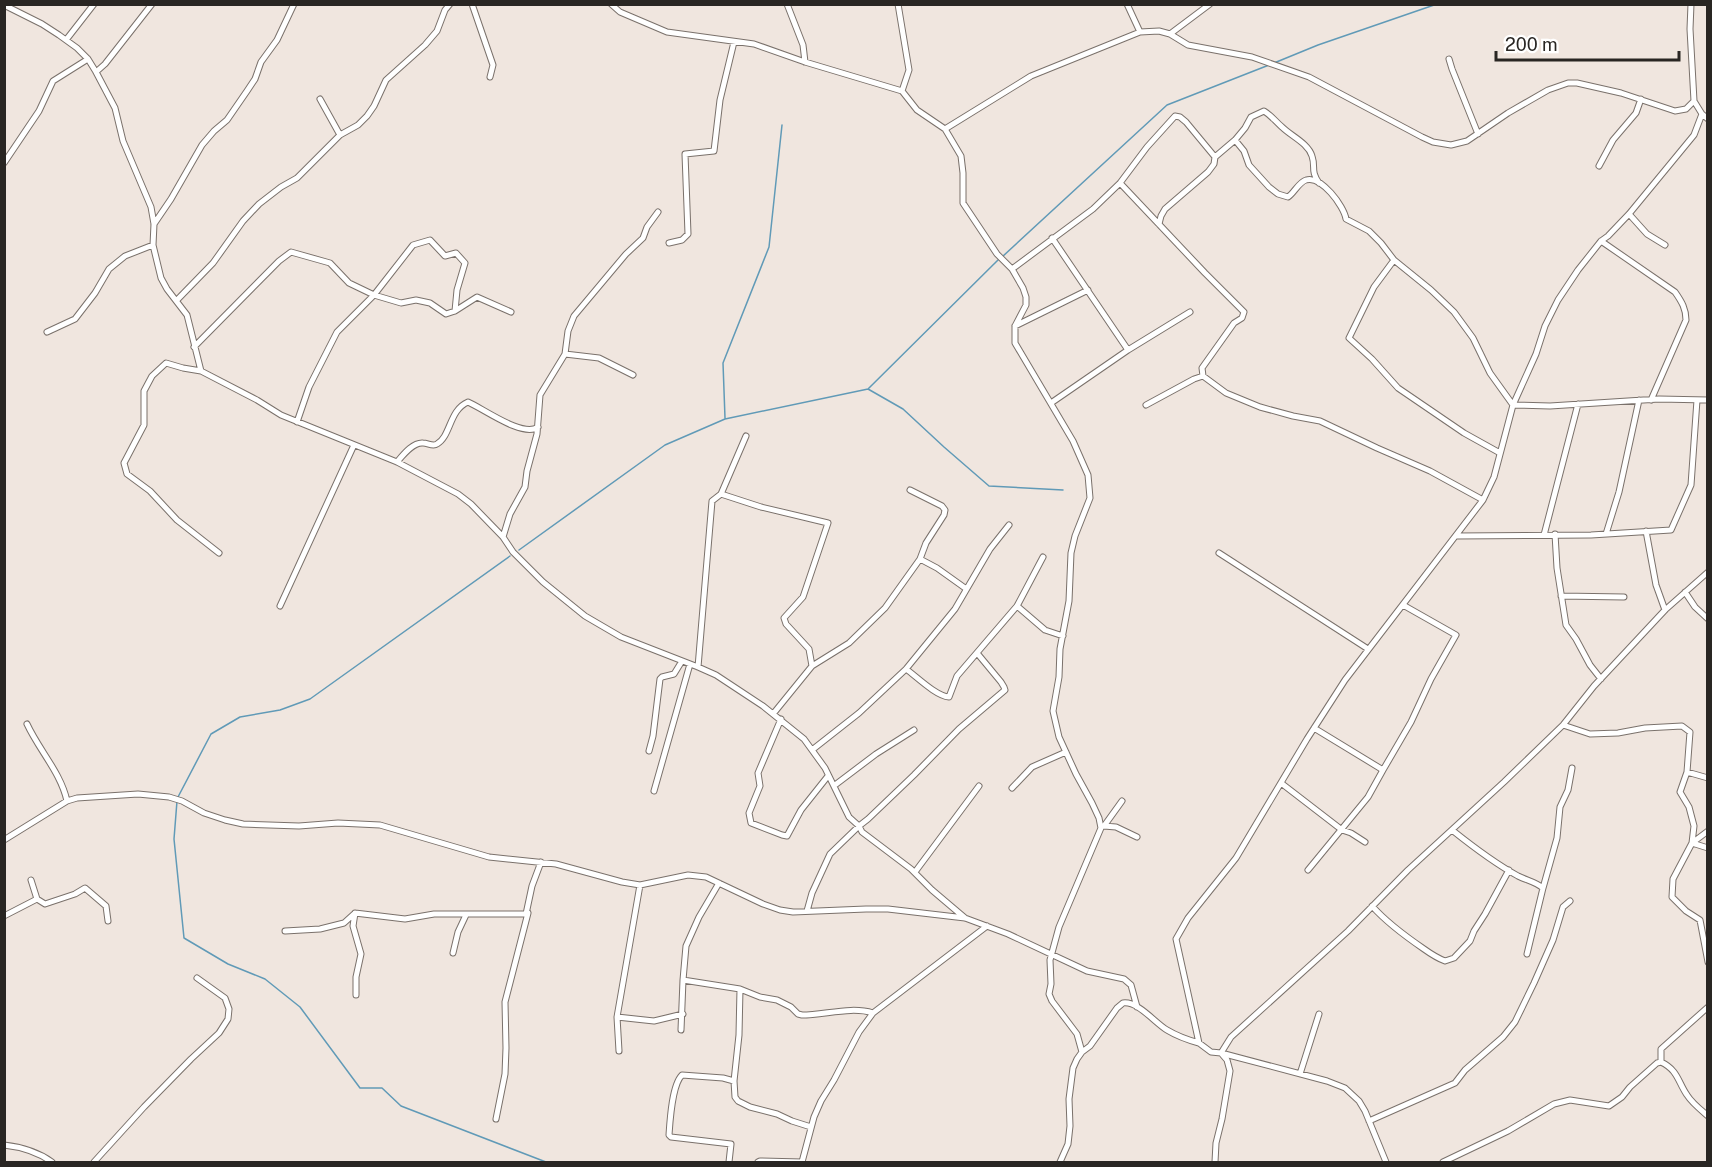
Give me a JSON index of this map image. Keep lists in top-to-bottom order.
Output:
{
  "scale_bar": "200 m"
}
